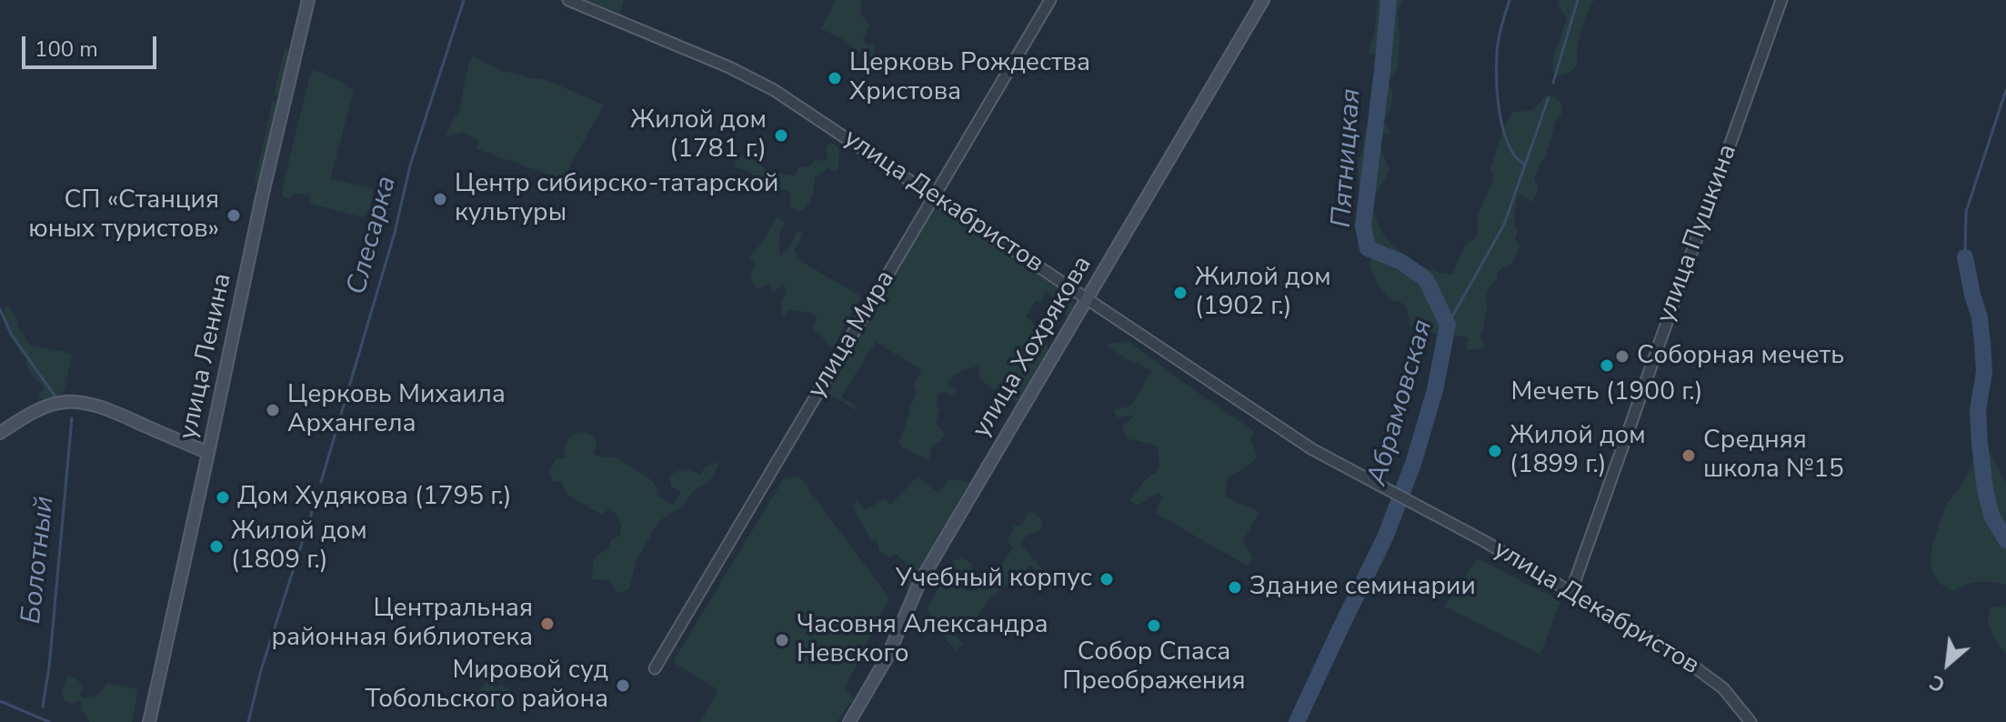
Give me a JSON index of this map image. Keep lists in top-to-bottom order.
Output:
{
  "streets": {
    "main road": ["улица Хохрякова", "улица Ленина"],
    "street": ["улица Декабристов", "улица Пушкина", "улица Мира"]
  },
  "crossings": [
    ["улица Декабристов", "улица Пушкина"],
    ["улица Декабристов", "улица Мира"],
    ["улица Декабристов", "улица Хохрякова"]
  ],
  "water": [
    "Пятницкая",
    "Слесарка",
    "Абрамовская",
    "Болотный"
  ],
  "places": [
    "Церковь Рождества Христова",
    "Жилой дом (1781 г.)",
    "Центр сибирско-татарской культуры",
    "СП «Станция юных туристов»",
    "Жилой дом (1902 г.)",
    "Соборная мечеть",
    "Мечеть (1900 г.)",
    "Церковь Михаила Архангела",
    "Жилой дом (1899 г.)",
    "Средняя школа №15",
    "Дом Худякова (1795 г.)",
    "Жилой дом (1809 г.)",
    "Учебный корпус",
    "Здание семинарии",
    "Центральная районная библиотека",
    "Собор Спаса Преображения",
    "Часовня Александра Невского",
    "Мировой суд Тобольского района"
  ],
  "scale_bar": "100 m",
  "north": "bottom left"
}
